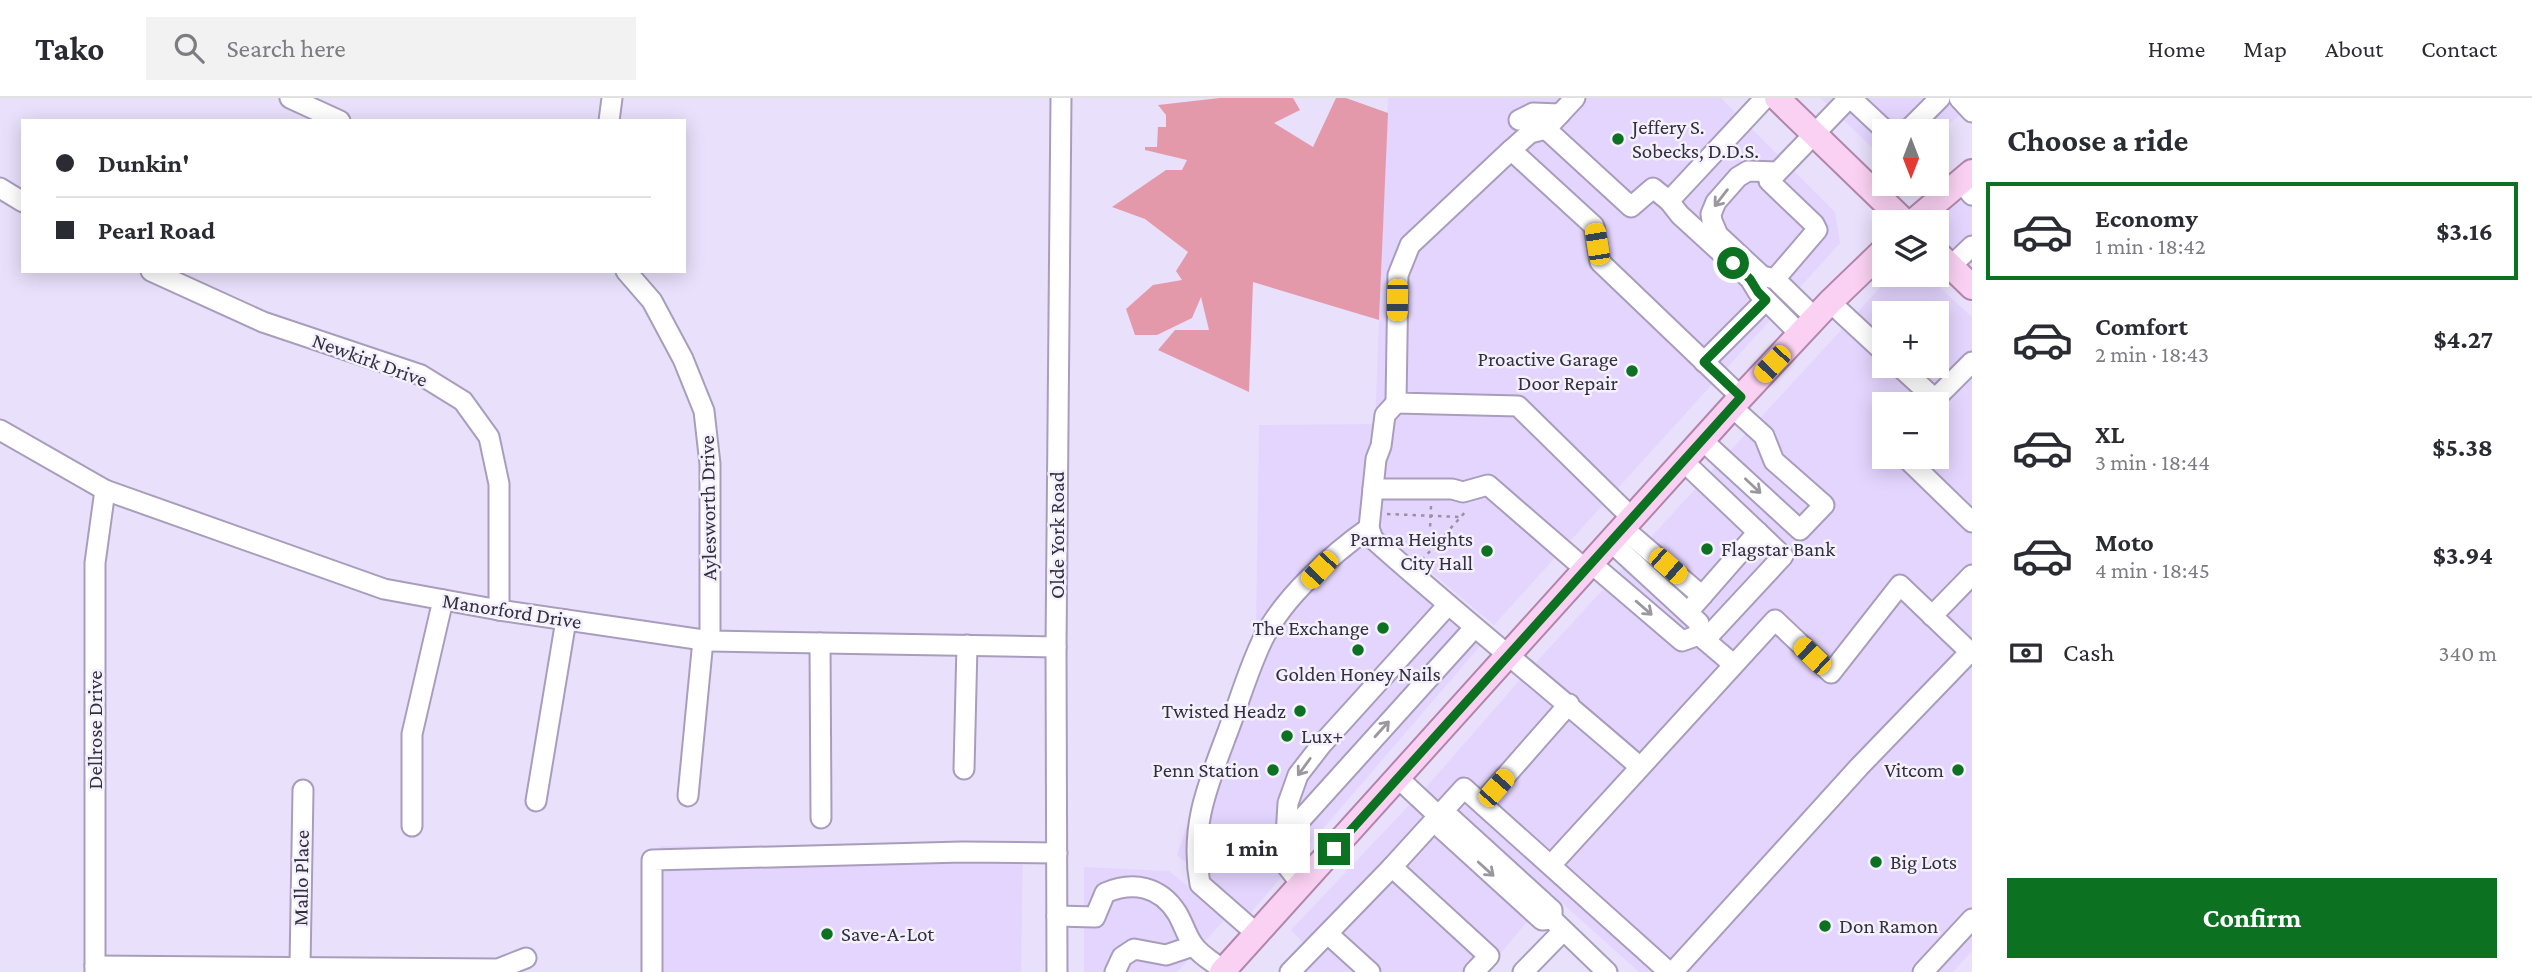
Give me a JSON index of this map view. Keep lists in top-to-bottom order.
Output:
{
  "streets": {
    "street": [
      "Newkirk Drive",
      "Aylesworth Drive",
      "Olde York Road",
      "Manorford Drive",
      "Dellrose Drive",
      "Mallo Place"
    ]
  },
  "crossings": [
    ["Newkirk Drive", "Manorford Drive"],
    ["Aylesworth Drive", "Manorford Drive"],
    ["Olde York Road", "Manorford Drive"],
    ["Manorford Drive", "Dellrose Drive"]
  ],
  "places": [
    "Jeffery S. Sobecks, D.D.S.",
    "Proactive Garage Door Repair",
    "Flagstar Bank",
    "Parma Heights City Hall",
    "The Exchange",
    "Golden Honey Nails",
    "Twisted Headz",
    "Lux+",
    "Penn Station",
    "Vitcom",
    "Big Lots",
    "Don Ramon",
    "Save-A-Lot"
  ],
  "north": "bottom",
  "page": {
    "header": "Tako",
    "search": "Search here",
    "nav": [
      "Home",
      "Map",
      "About",
      "Contact"
    ],
    "heading": "Choose a ride",
    "map_buttons": ["+", "−"],
    "banner": ["Dunkin'", "Pearl Road"],
    "list": [
      {
        "name": "Economy",
        "note": "1 min · 18:42",
        "value": "$3.16"
      },
      {
        "name": "Comfort",
        "note": "2 min · 18:43",
        "value": "$4.27"
      },
      {
        "name": "XL",
        "note": "3 min · 18:44",
        "value": "$5.38"
      },
      {
        "name": "Moto",
        "note": "4 min · 18:45",
        "value": "$3.94"
      }
    ],
    "pay": ["Cash", "340 m"],
    "bubble": "1 min",
    "buttons": "Confirm"
  }
}
